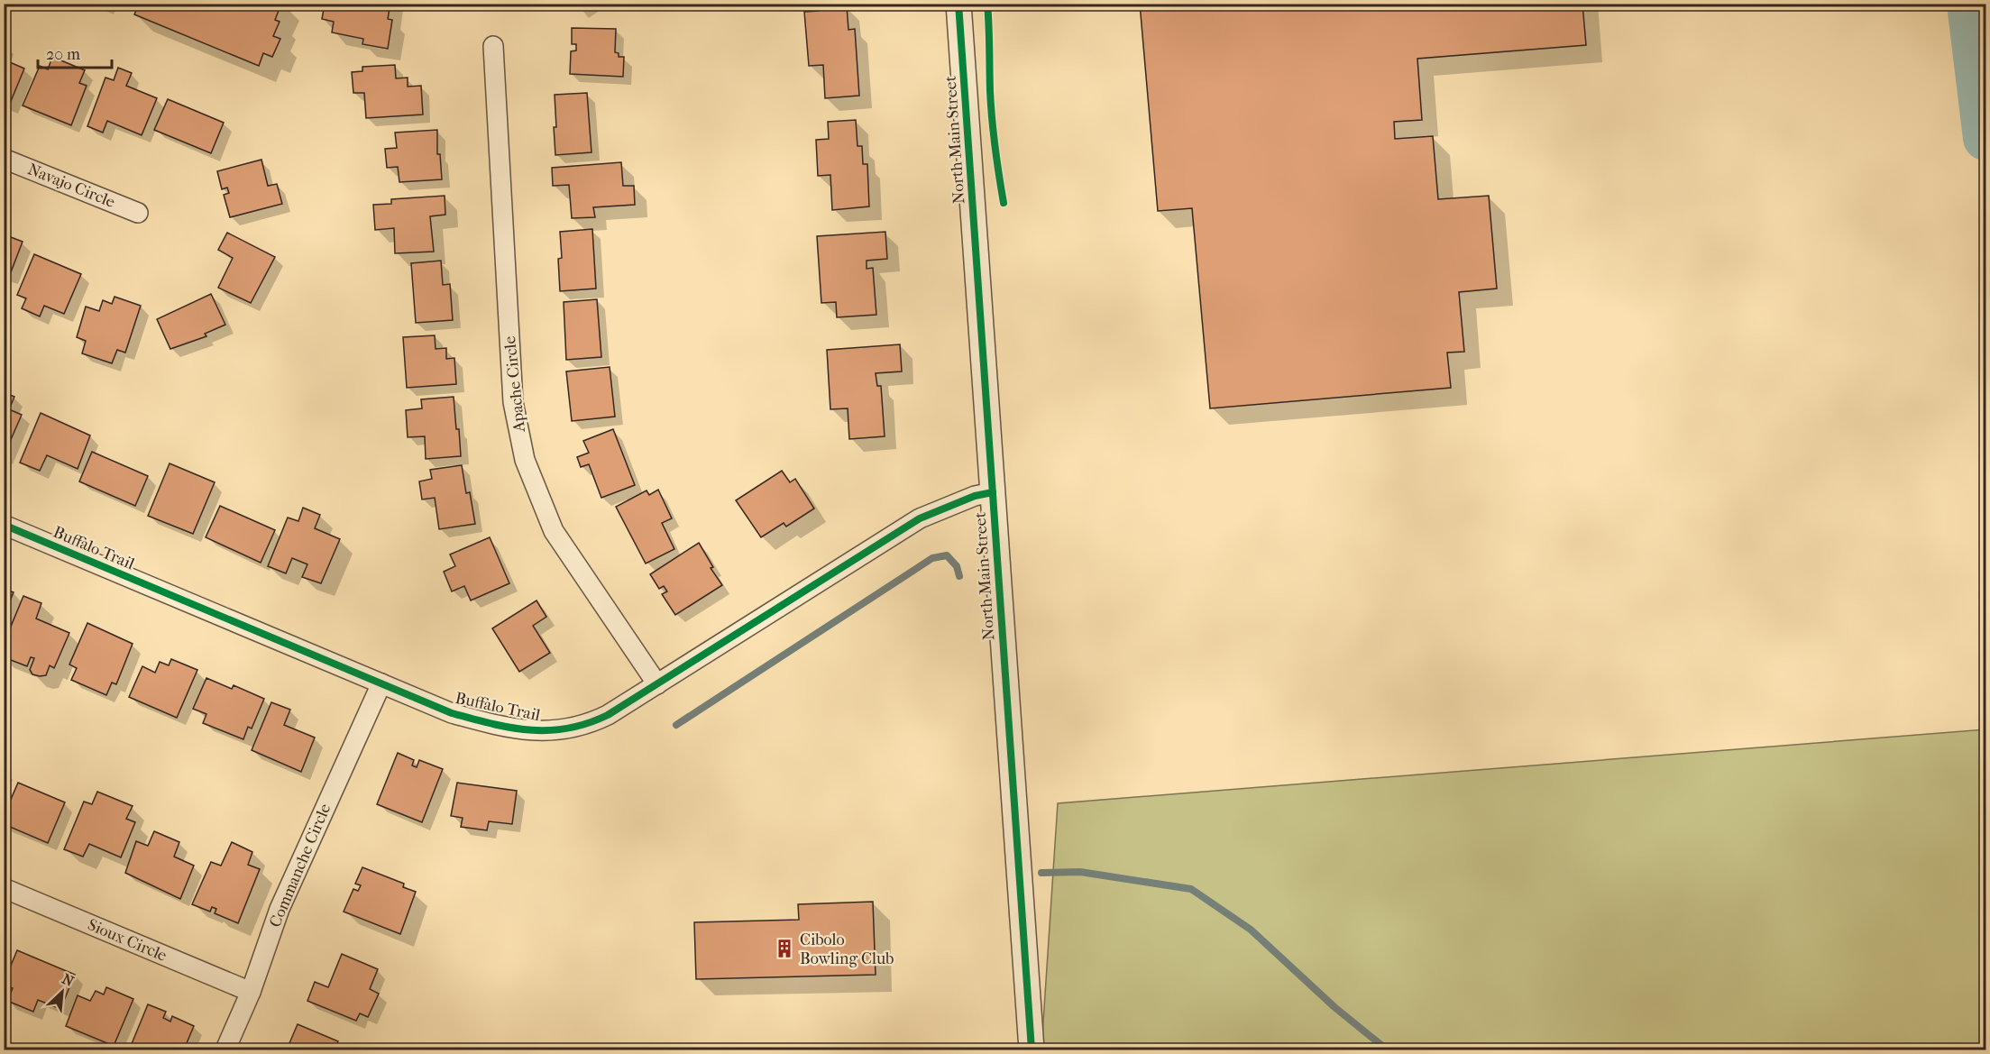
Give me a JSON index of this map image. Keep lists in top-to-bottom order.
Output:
{
  "streets": {
    "street": [
      "North Main Street",
      "Navajo Circle",
      "Apache Circle",
      "Buffalo Trail",
      "Commanche Circle",
      "Sioux Circle"
    ]
  },
  "crossings": [
    ["North Main Street", "Buffalo Trail"],
    ["Apache Circle", "Buffalo Trail"],
    ["Buffalo Trail", "Commanche Circle"],
    ["Commanche Circle", "Sioux Circle"]
  ],
  "places": {
    "building": ["Cibolo Bowling Club"]
  },
  "scale_bar": "20 m",
  "north": "top right"
}
